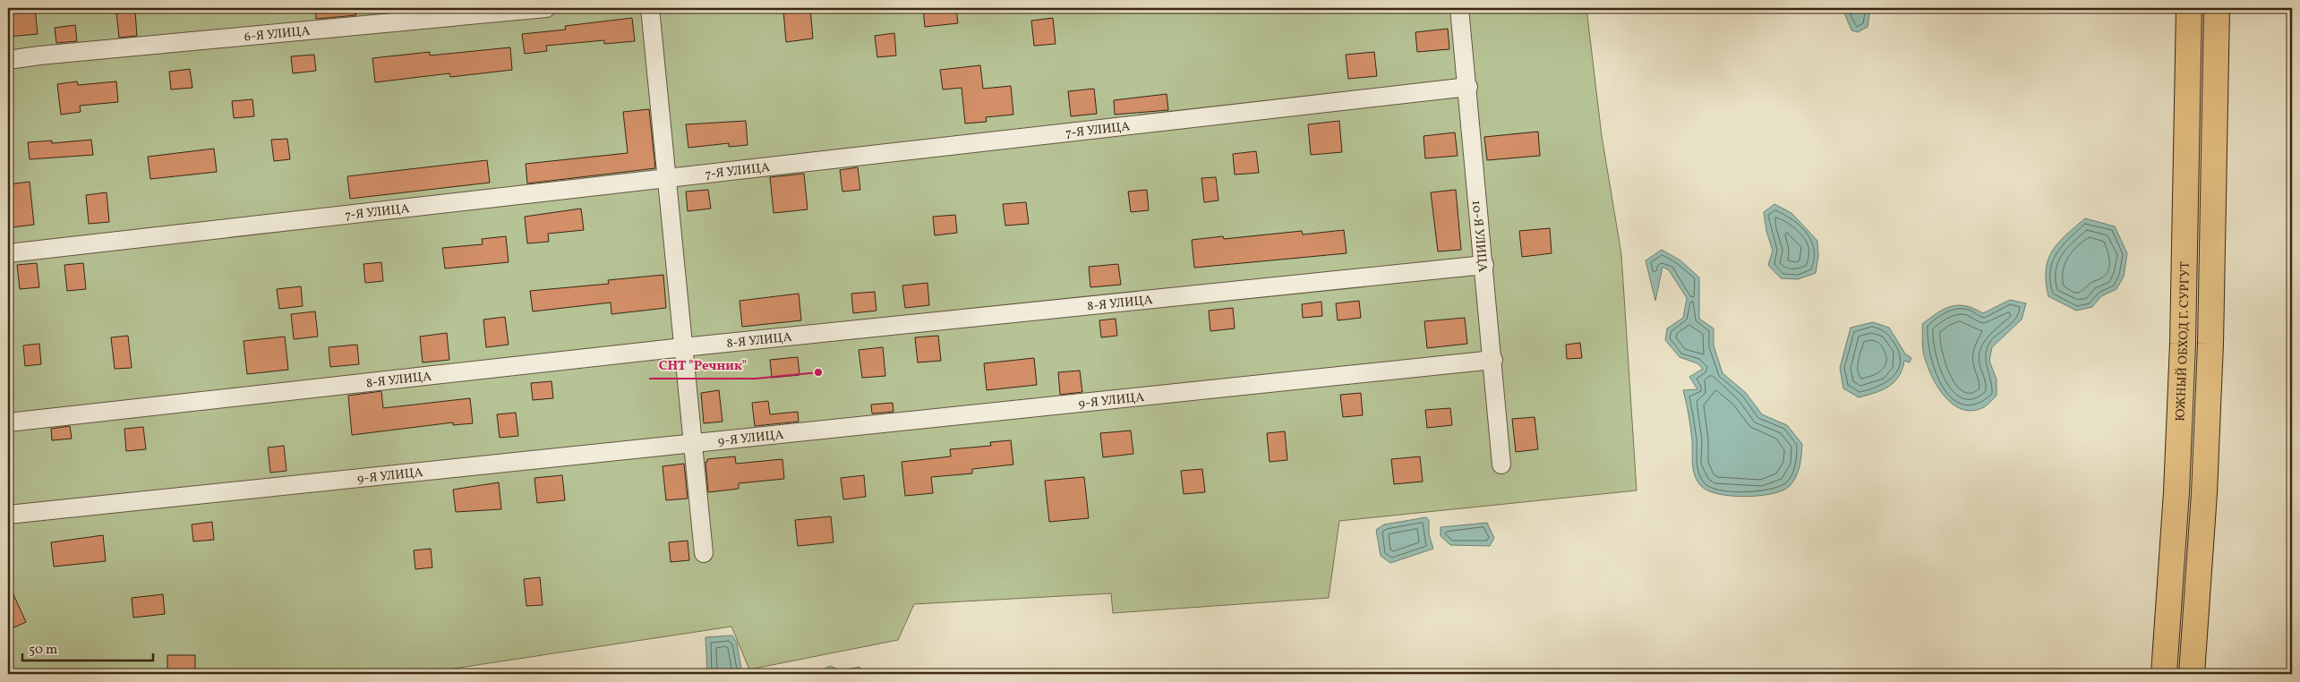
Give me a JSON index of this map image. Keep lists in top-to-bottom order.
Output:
{
  "streets": {
    "highway": ["ЮЖНЫЙ ОБХОД Г. СУРГУТ"],
    "street": [
      "6-Я УЛИЦА",
      "7-Я УЛИЦА",
      "10-Я УЛИЦА",
      "8-Я УЛИЦА",
      "9-Я УЛИЦА"
    ]
  },
  "crossings": [
    ["7-Я УЛИЦА", "10-Я УЛИЦА"],
    ["10-Я УЛИЦА", "8-Я УЛИЦА"],
    ["10-Я УЛИЦА", "9-Я УЛИЦА"]
  ],
  "places": ["СНТ \"Речник\""],
  "scale_bar": "50 m"
}
